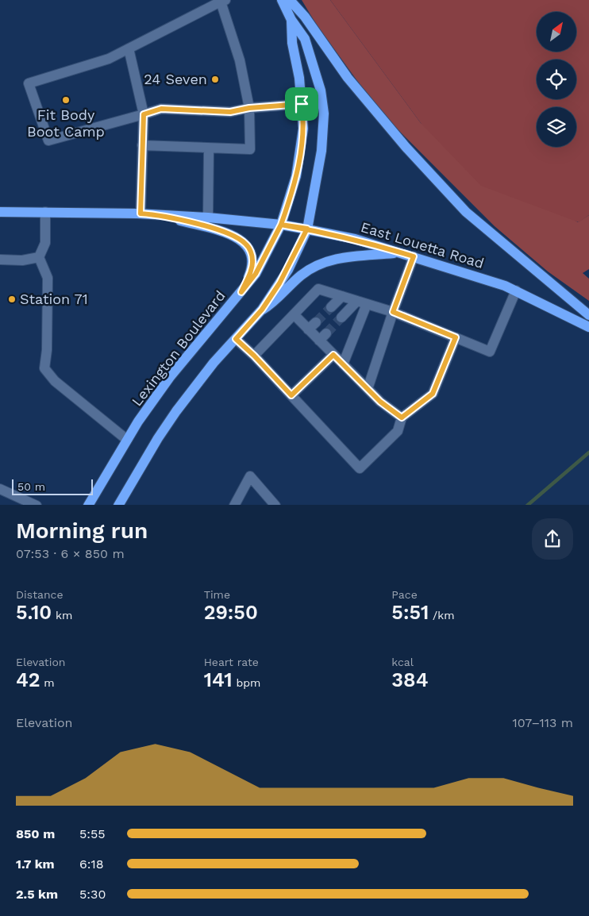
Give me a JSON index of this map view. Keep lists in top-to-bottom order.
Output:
{
  "streets": {
    "main road": ["East Louetta Road", "Lexington Boulevard"]
  },
  "crossings": [
    ["East Louetta Road", "Lexington Boulevard"]
  ],
  "places": ["24 Seven", "Fit Body Boot Camp", "Station 71"],
  "scale_bar": "50 m",
  "north": "top right",
  "page": {
    "scale": "50 m",
    "heading": ["Morning run", "07:53 · 6 × 850 m"],
    "stats": [
      ["Distance", "5.10 km"],
      ["Time", "29:50"],
      ["Pace", "5:51 /km"],
      ["Elevation", "42 m"],
      ["Heart rate", "141 bpm"],
      ["kcal", "384"]
    ],
    "chart": ["Elevation", "107–113 m"],
    "list": [
      {
        "name": "850 m",
        "note": "5:55"
      },
      {
        "name": "1.7 km",
        "note": "6:18"
      },
      {
        "name": "2.5 km",
        "note": "5:30"
      }
    ]
  }
}
